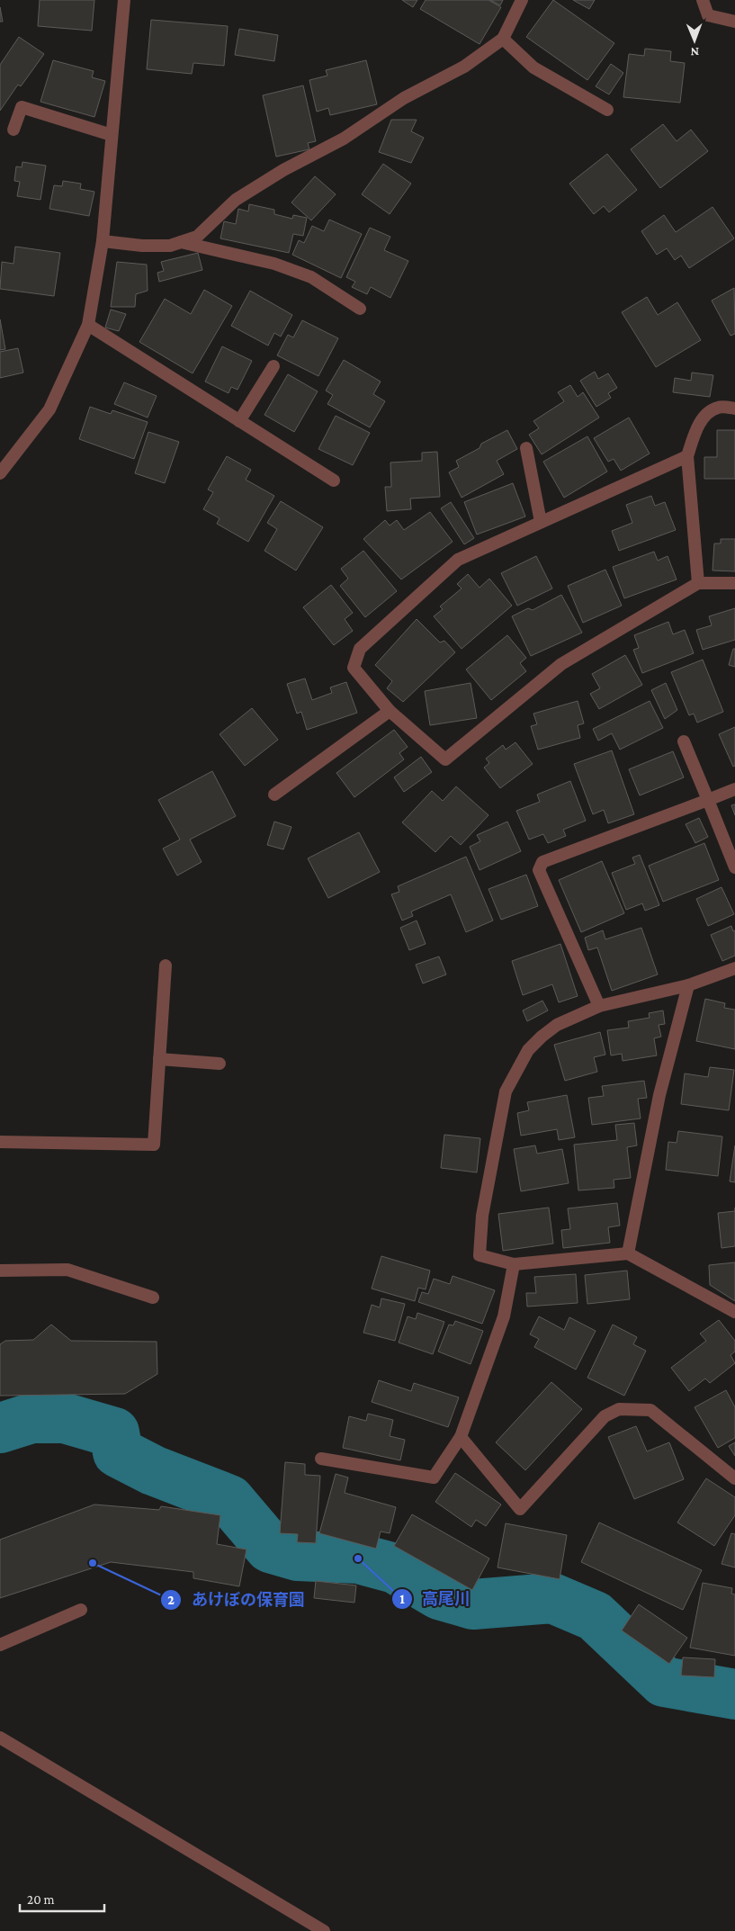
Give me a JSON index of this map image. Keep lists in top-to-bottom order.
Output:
{
  "places": ["高尾川", "あけぼの保育園"],
  "scale_bar": "20 m",
  "north": "bottom"
}
